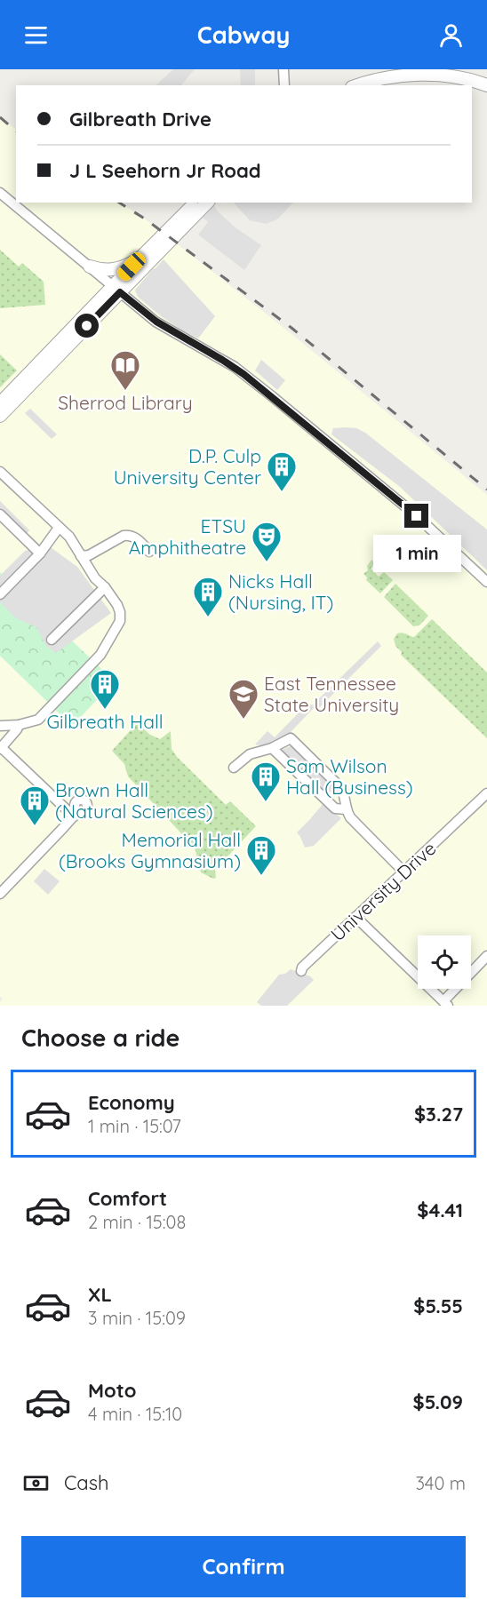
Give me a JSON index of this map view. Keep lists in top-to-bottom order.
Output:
{
  "streets": {
    "street": ["University Drive"]
  },
  "places": {
    "library": ["Sherrod Library"],
    "building": [
      "D.P. Culp University Center",
      "Nicks Hall (Nursing, IT)",
      "Gilbreath Hall",
      "Sam Wilson Hall (Business)",
      "Brown Hall (Natural Sciences)",
      "Memorial Hall (Brooks Gymnasium)"
    ],
    "theatre": ["ETSU Amphitheatre"],
    "school or university": ["East Tennessee State University"]
  },
  "page": {
    "header": "Cabway",
    "banner": ["Gilbreath Drive", "J L Seehorn Jr Road"],
    "bubble": "1 min",
    "heading": "Choose a ride",
    "list": [
      {
        "name": "Economy",
        "note": "1 min · 15:07",
        "value": "$3.27"
      },
      {
        "name": "Comfort",
        "note": "2 min · 15:08",
        "value": "$4.41"
      },
      {
        "name": "XL",
        "note": "3 min · 15:09",
        "value": "$5.55"
      },
      {
        "name": "Moto",
        "note": "4 min · 15:10",
        "value": "$5.09"
      }
    ],
    "pay": ["Cash", "340 m"],
    "buttons": "Confirm"
  }
}
